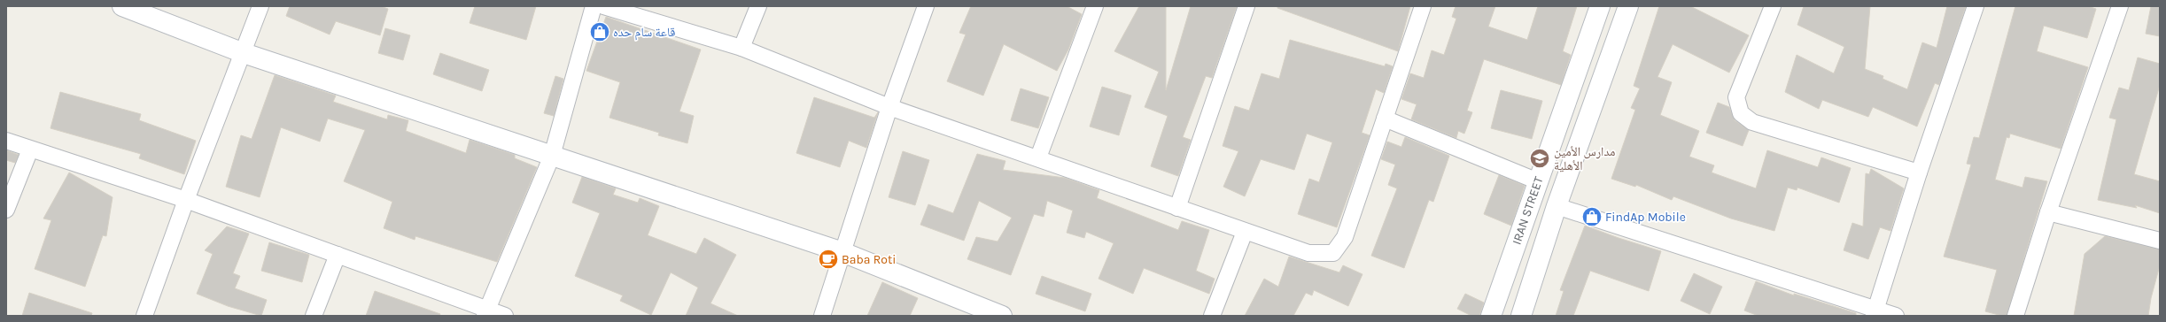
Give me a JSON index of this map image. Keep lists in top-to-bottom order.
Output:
{
  "streets": {
    "street": ["IRAN STREET"]
  },
  "places": {
    "shop": ["قاعة سام حده", "FindAp Mobile"],
    "school or university": ["مدارس الأمين الأهلية"],
    "cafe": ["Baba Roti"]
  }
}
